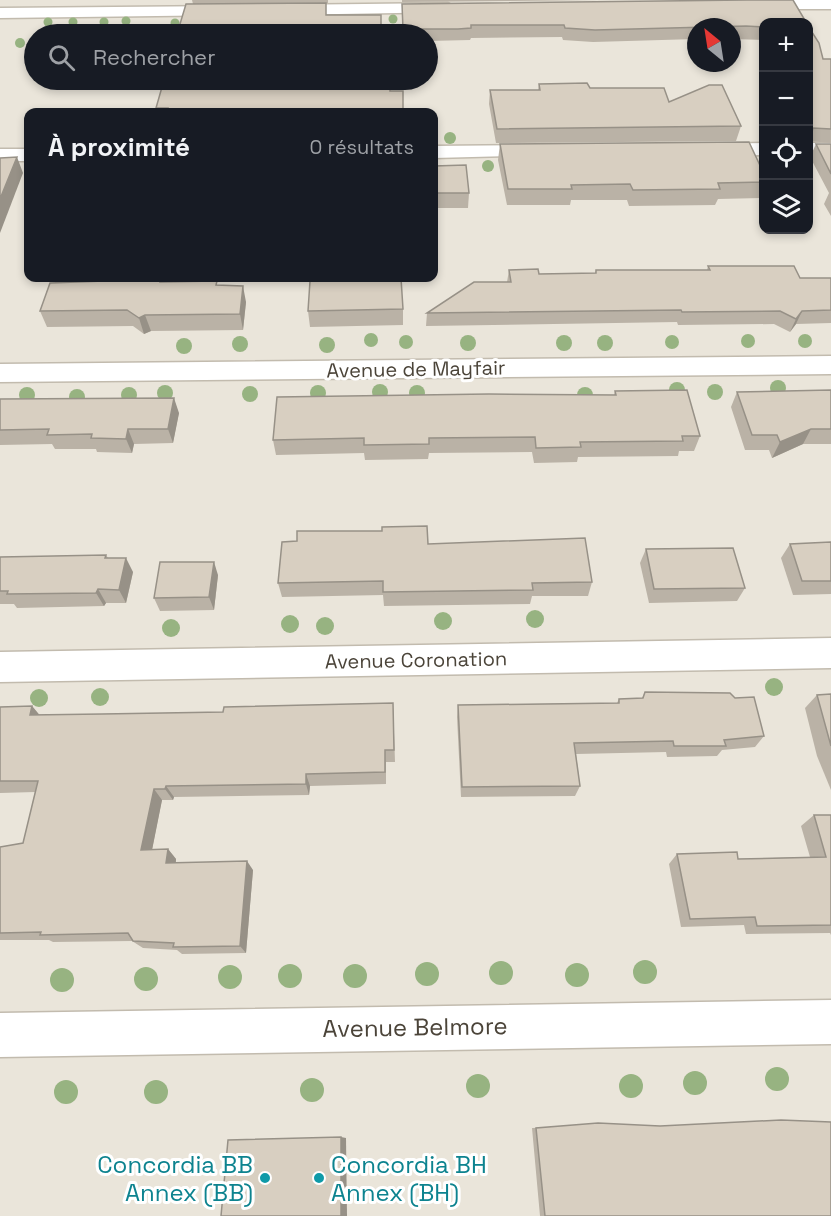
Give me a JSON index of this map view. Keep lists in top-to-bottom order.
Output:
{
  "streets": {
    "street": ["Avenue de Mayfair", "Avenue Coronation", "Avenue Belmore"]
  },
  "places": ["Concordia BB Annex (BB)", "Concordia BH Annex (BH)"],
  "north": "top left",
  "page": {
    "map_buttons": ["+", "−"],
    "search": "Rechercher",
    "heading": ["À proximité", "0 résultats"]
  }
}
